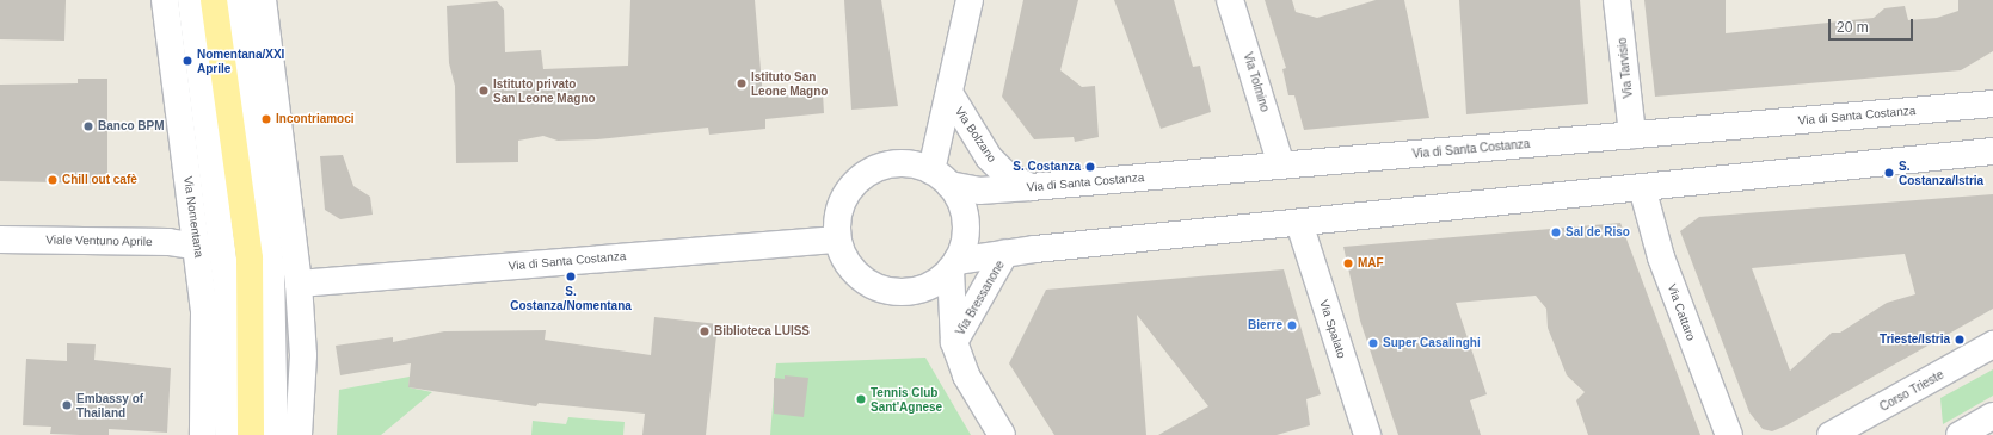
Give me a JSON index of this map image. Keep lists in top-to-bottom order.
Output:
{
  "streets": {
    "street": [
      "Via Tarvisio",
      "Via Tolmino",
      "Via di Santa Costanza",
      "Via Bolzano",
      "Via Nomentana",
      "Viale Ventuno Aprile",
      "Via Bressanone",
      "Via Cattaro",
      "Via Spalato",
      "Corso Trieste"
    ]
  },
  "crossings": [
    ["Via Tarvisio", "Via di Santa Costanza"],
    ["Via Tolmino", "Via di Santa Costanza"],
    ["Via di Santa Costanza", "Via Bolzano"],
    ["Via di Santa Costanza", "Viale Ventuno Aprile"],
    ["Via di Santa Costanza", "Via Bressanone"],
    ["Via Bolzano", "Via Bressanone"],
    ["Via Nomentana", "Viale Ventuno Aprile"]
  ],
  "places": [
    "Nomentana/XXI Aprile",
    "Istituto San Leone Magno",
    "Istituto privato San Leone Magno",
    "Incontriamoci",
    "Banco BPM",
    "S. Costanza",
    "S. Costanza/Istria",
    "Chill out cafè",
    "Sal de Riso",
    "MAF",
    "S. Costanza/Nomentana",
    "Bierre",
    "Biblioteca LUISS",
    "Trieste/Istria",
    "Super Casalinghi",
    "Tennis Club Sant'Agnese",
    "Embassy of Thailand"
  ],
  "scale_bar": "20 m"
}
